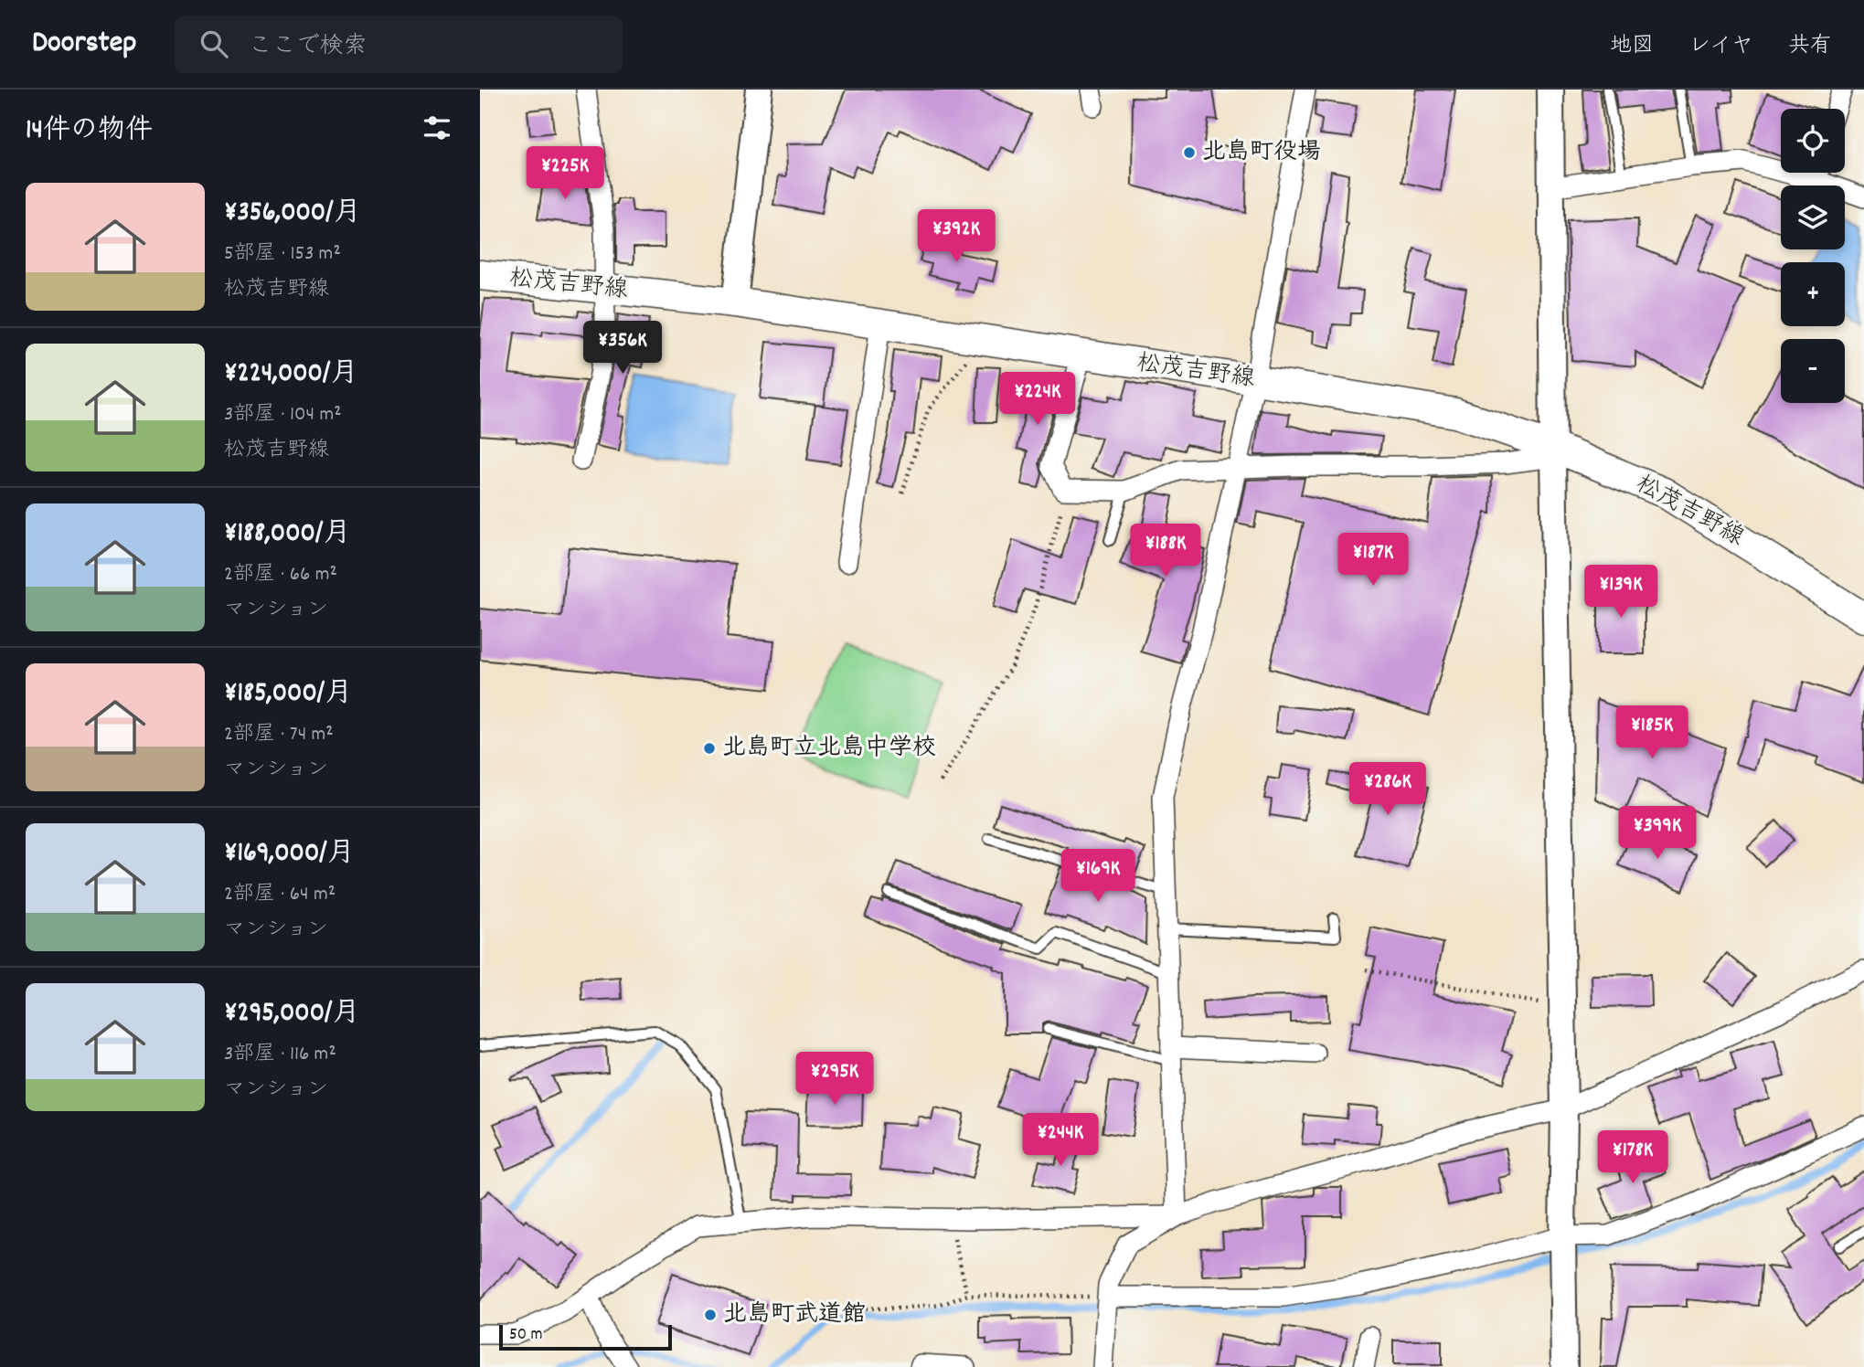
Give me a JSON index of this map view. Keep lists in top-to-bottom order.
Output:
{
  "streets": {
    "main road": ["松茂吉野線"]
  },
  "places": ["北島町役場", "北島町立北島中学校", "北島町武道館"],
  "scale_bar": "50 m",
  "page": {
    "header": "Doorstep",
    "search": "ここで検索",
    "nav": ["地図", "レイヤ", "共有"],
    "heading": "14件の物件",
    "map_buttons": ["+", "−"],
    "price": [
      "¥225K",
      "¥392K",
      "¥356K",
      "¥224K",
      "¥188K",
      "¥187K",
      "¥139K",
      "¥185K",
      "¥286K",
      "¥399K",
      "¥169K",
      "¥295K",
      "¥244K",
      "¥178K"
    ],
    "list": [
      {
        "name": "¥356,000/月",
        "note": "5部屋 · 153 m² · 松茂吉野線"
      },
      {
        "name": "¥224,000/月",
        "note": "3部屋 · 104 m² · 松茂吉野線"
      },
      {
        "name": "¥188,000/月",
        "note": "2部屋 · 66 m² · マンション"
      },
      {
        "name": "¥185,000/月",
        "note": "2部屋 · 74 m² · マンション"
      },
      {
        "name": "¥169,000/月",
        "note": "2部屋 · 64 m² · マンション"
      },
      {
        "name": "¥295,000/月",
        "note": "3部屋 · 116 m² · マンション"
      }
    ],
    "scale": "50 m"
  }
}
